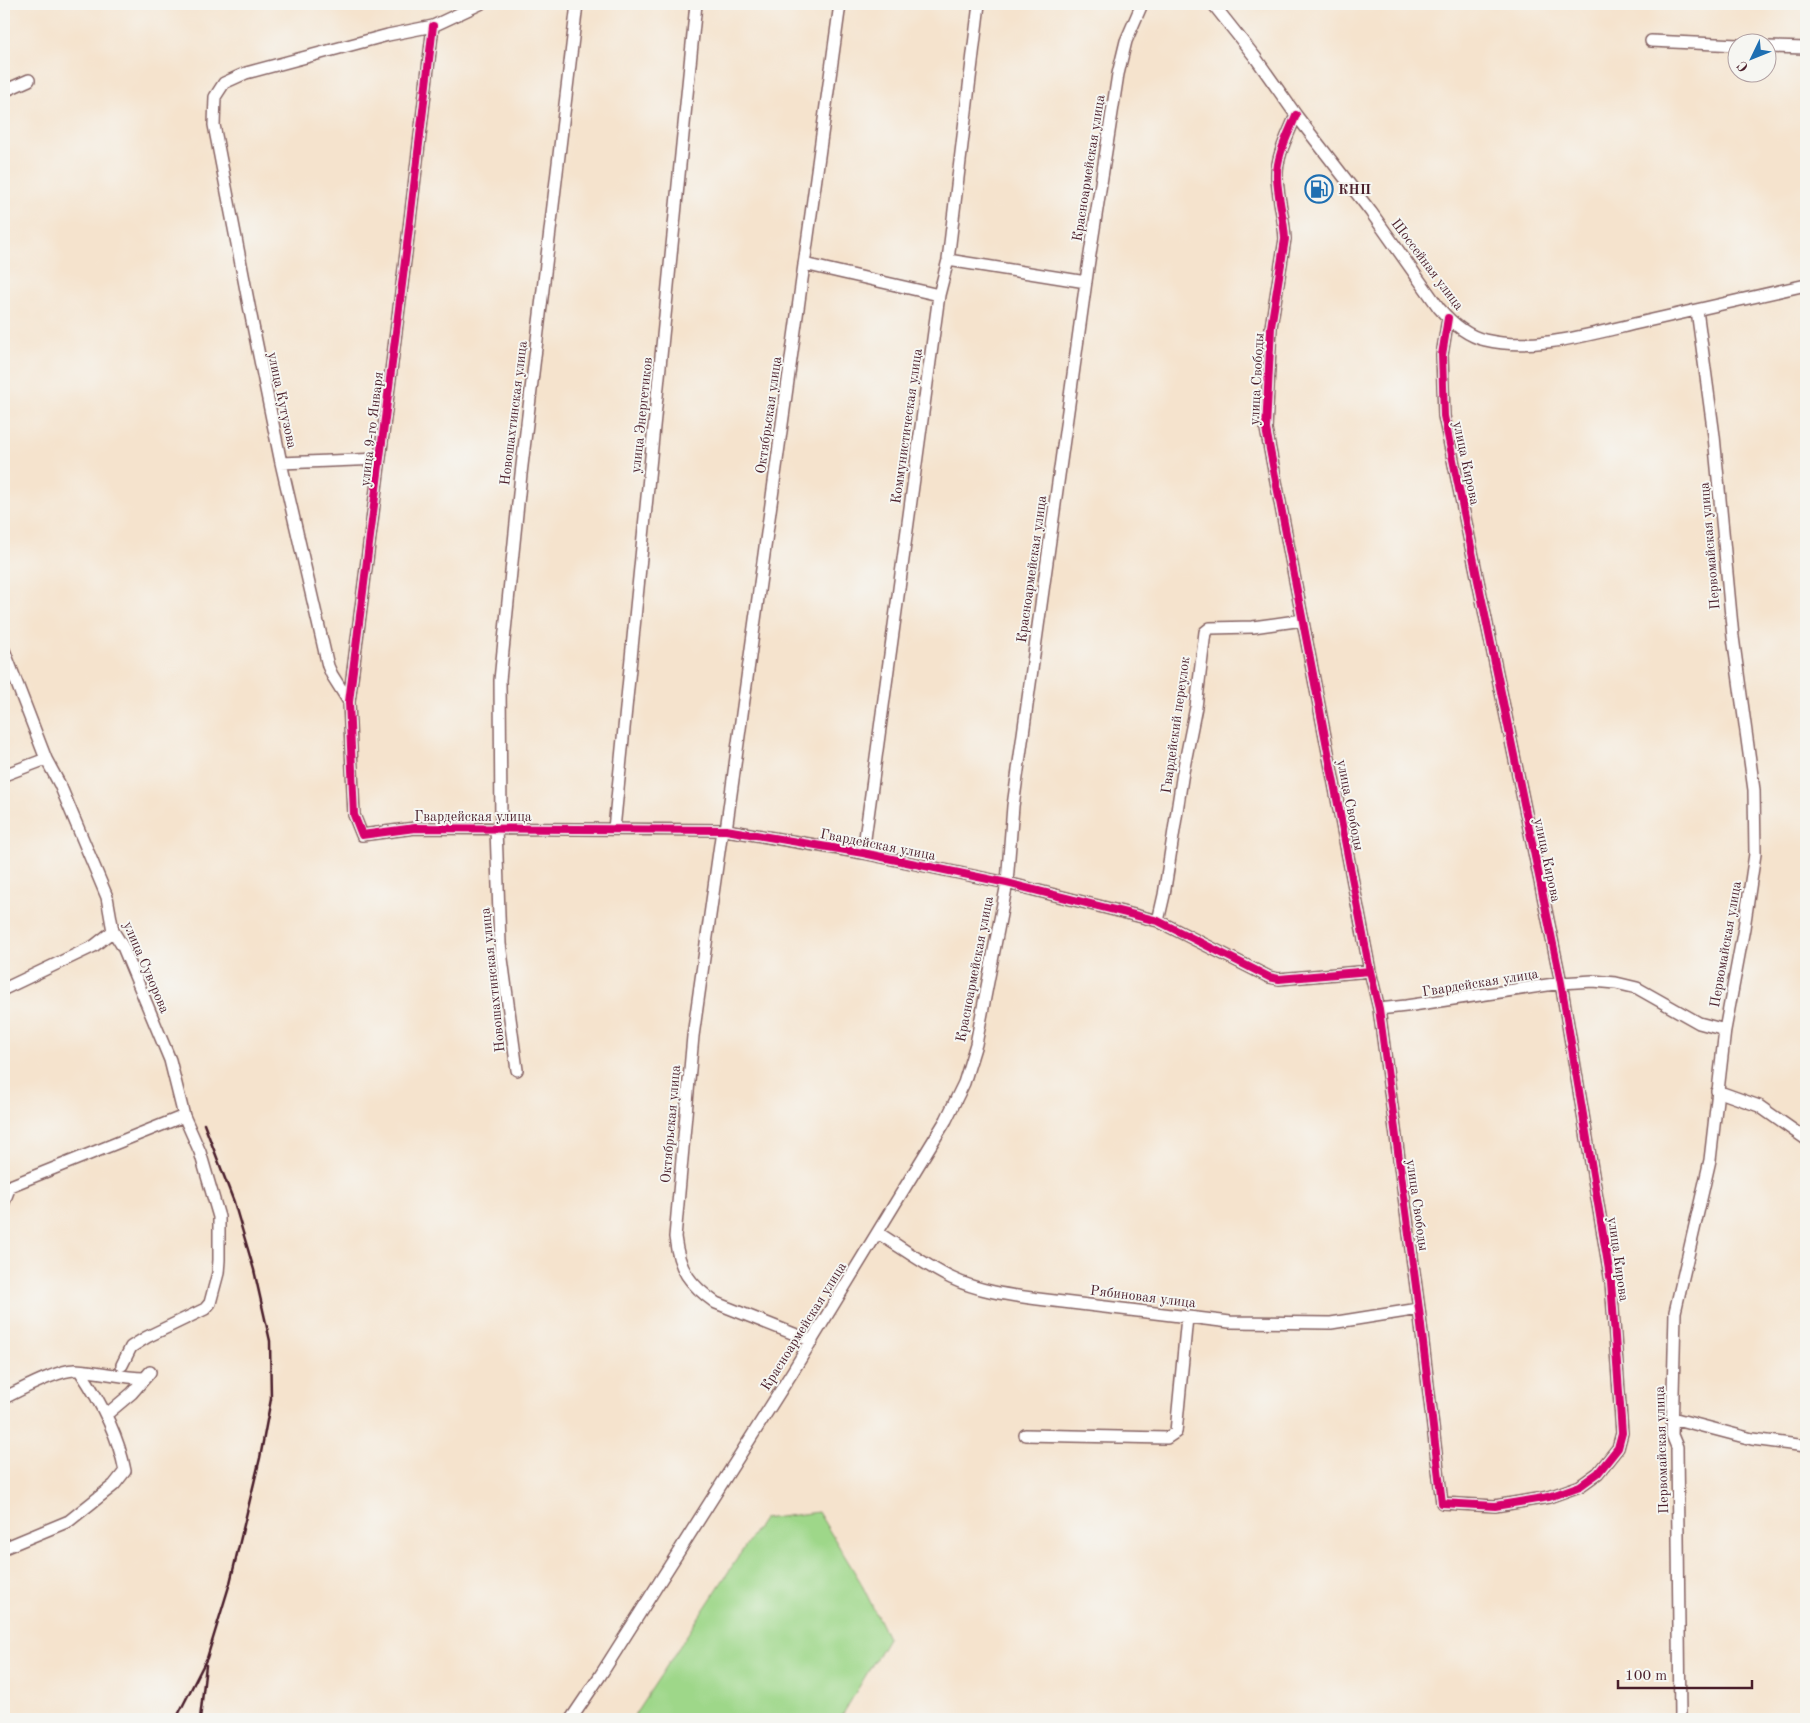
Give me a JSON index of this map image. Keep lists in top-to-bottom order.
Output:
{
  "streets": {
    "street": [
      "Красноармейская улица",
      "Шоссейная улица",
      "улица Свободы",
      "улица Кутузова",
      "Новошахтинская улица",
      "улица Энергетиков",
      "Октябрьская улица",
      "Коммунистическая улица",
      "улица 9-го Января",
      "улица Кирова",
      "Первомайская улица",
      "Гвардейский переулок",
      "Гвардейская улица",
      "улица Суворова",
      "Рябиновая улица"
    ]
  },
  "crossings": [
    ["Красноармейская улица", "Октябрьская улица"],
    ["Красноармейская улица", "Гвардейская улица"],
    ["Красноармейская улица", "Рябиновая улица"],
    ["Шоссейная улица", "улица Свободы"],
    ["Шоссейная улица", "улица Кирова"],
    ["Шоссейная улица", "Первомайская улица"],
    ["улица Свободы", "улица Кирова"],
    ["улица Свободы", "Гвардейский переулок"],
    ["улица Свободы", "Гвардейская улица"],
    ["улица Свободы", "Рябиновая улица"],
    ["улица Кутузова", "улица 9-го Января"],
    ["Новошахтинская улица", "Гвардейская улица"],
    ["улица Энергетиков", "Гвардейская улица"],
    ["Октябрьская улица", "Гвардейская улица"],
    ["Коммунистическая улица", "Гвардейская улица"],
    ["улица 9-го Января", "Гвардейская улица"],
    ["улица Кирова", "Гвардейская улица"],
    ["Первомайская улица", "Гвардейская улица"],
    ["Гвардейский переулок", "Гвардейская улица"]
  ],
  "places": {
    "fuel station": ["КНП"]
  },
  "scale_bar": "100 m",
  "north": "bottom left"
}
